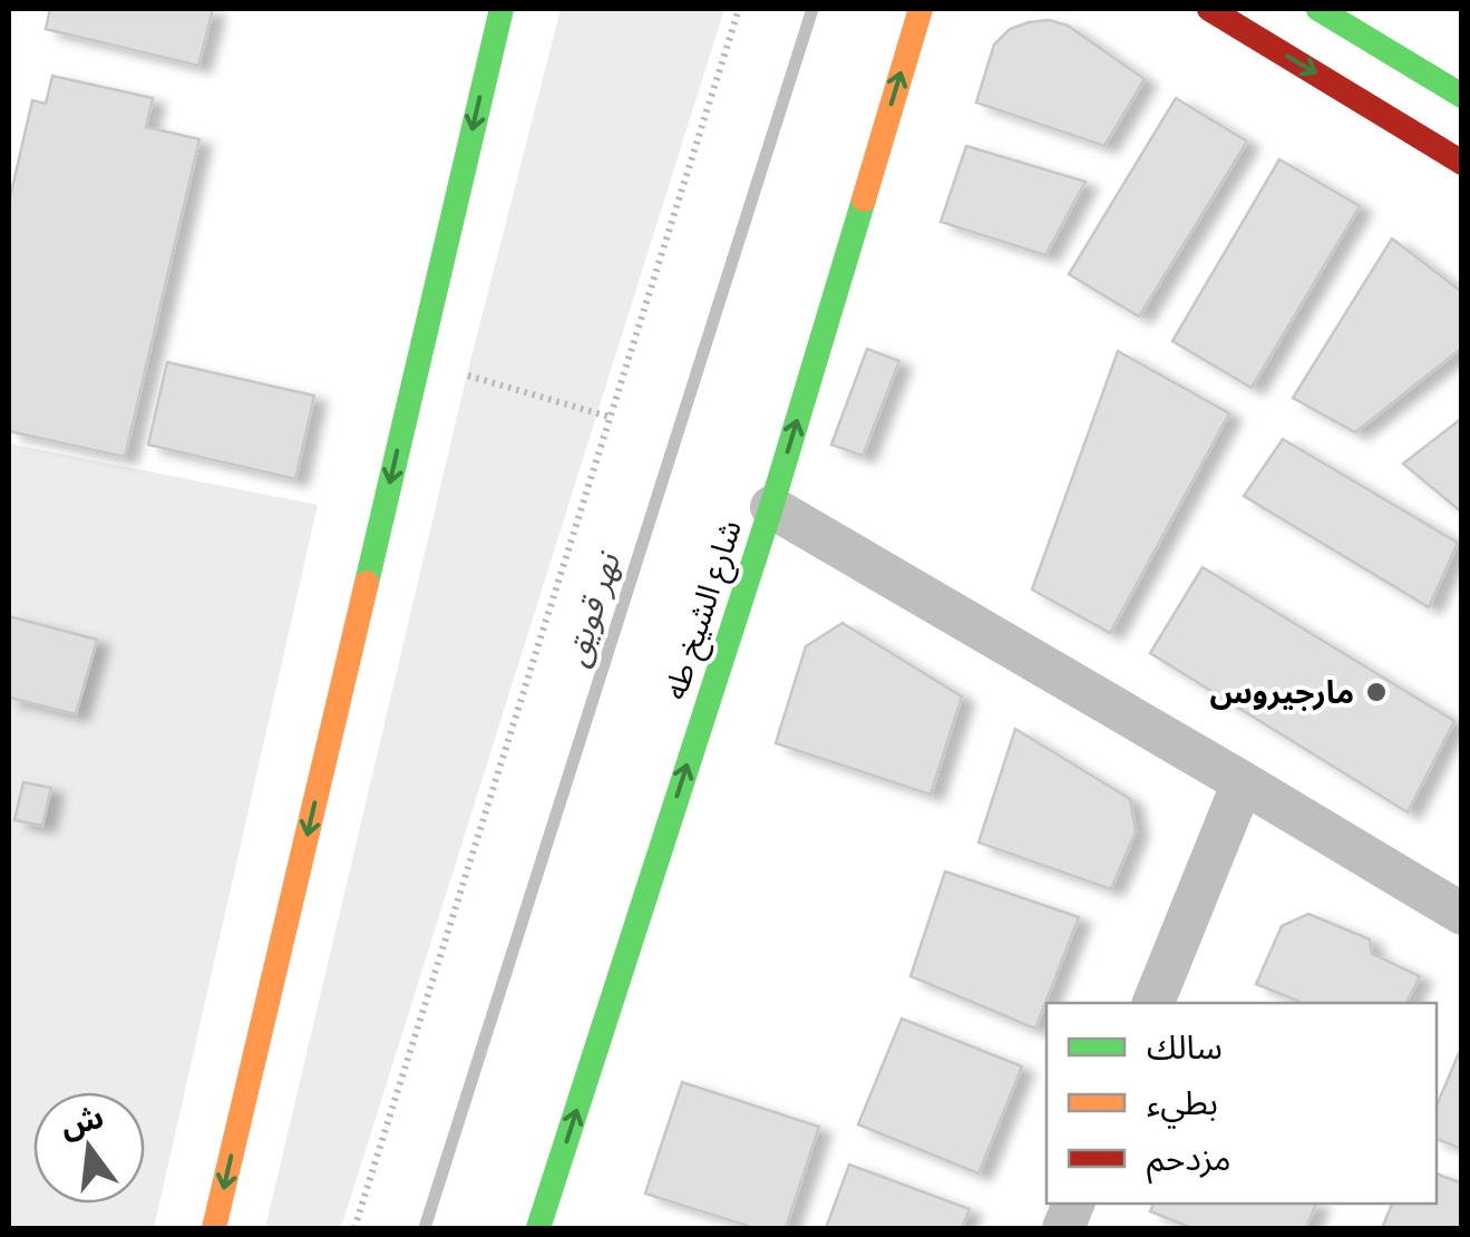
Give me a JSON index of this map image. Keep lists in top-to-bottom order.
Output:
{
  "streets": {
    "main road": ["شارع الشيخ طه"]
  },
  "one_way": ["شارع الشيخ طه"],
  "water": ["نهر قويق"],
  "places": ["مارجيروس"],
  "legend": ["سالك", "بطيء", "مزدحم"],
  "north": "top"
}
